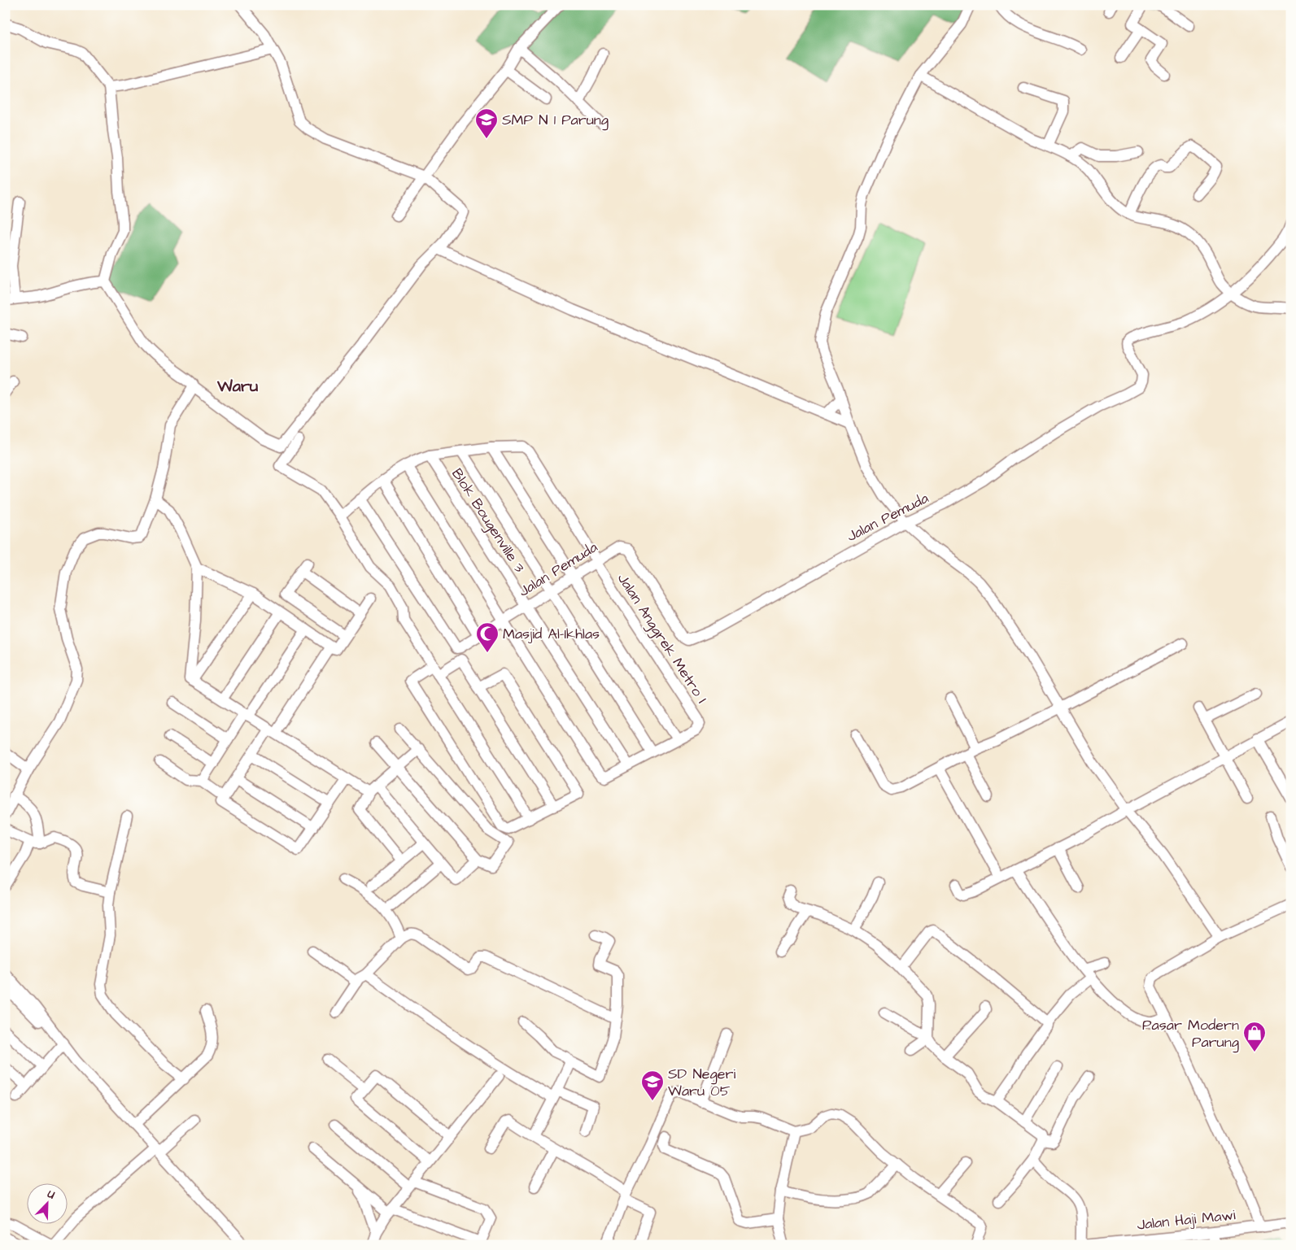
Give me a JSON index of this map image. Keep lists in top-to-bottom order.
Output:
{
  "streets": {
    "street": [
      "Jalan Pemuda",
      "Blok Bougenville 3",
      "Jalan Anggrek Metro I",
      "Jalan Haji Mawi"
    ]
  },
  "crossings": [
    ["Jalan Pemuda", "Blok Bougenville 3"],
    ["Jalan Pemuda", "Jalan Anggrek Metro I"]
  ],
  "districts": ["Waru"],
  "places": {
    "school or university": ["SMP N 1 Parung", "SD Negeri Waru 05"],
    "mosque": ["Masjid Al-Ikhlas"],
    "shop": ["Pasar Modern Parung"]
  },
  "north": "top right"
}
